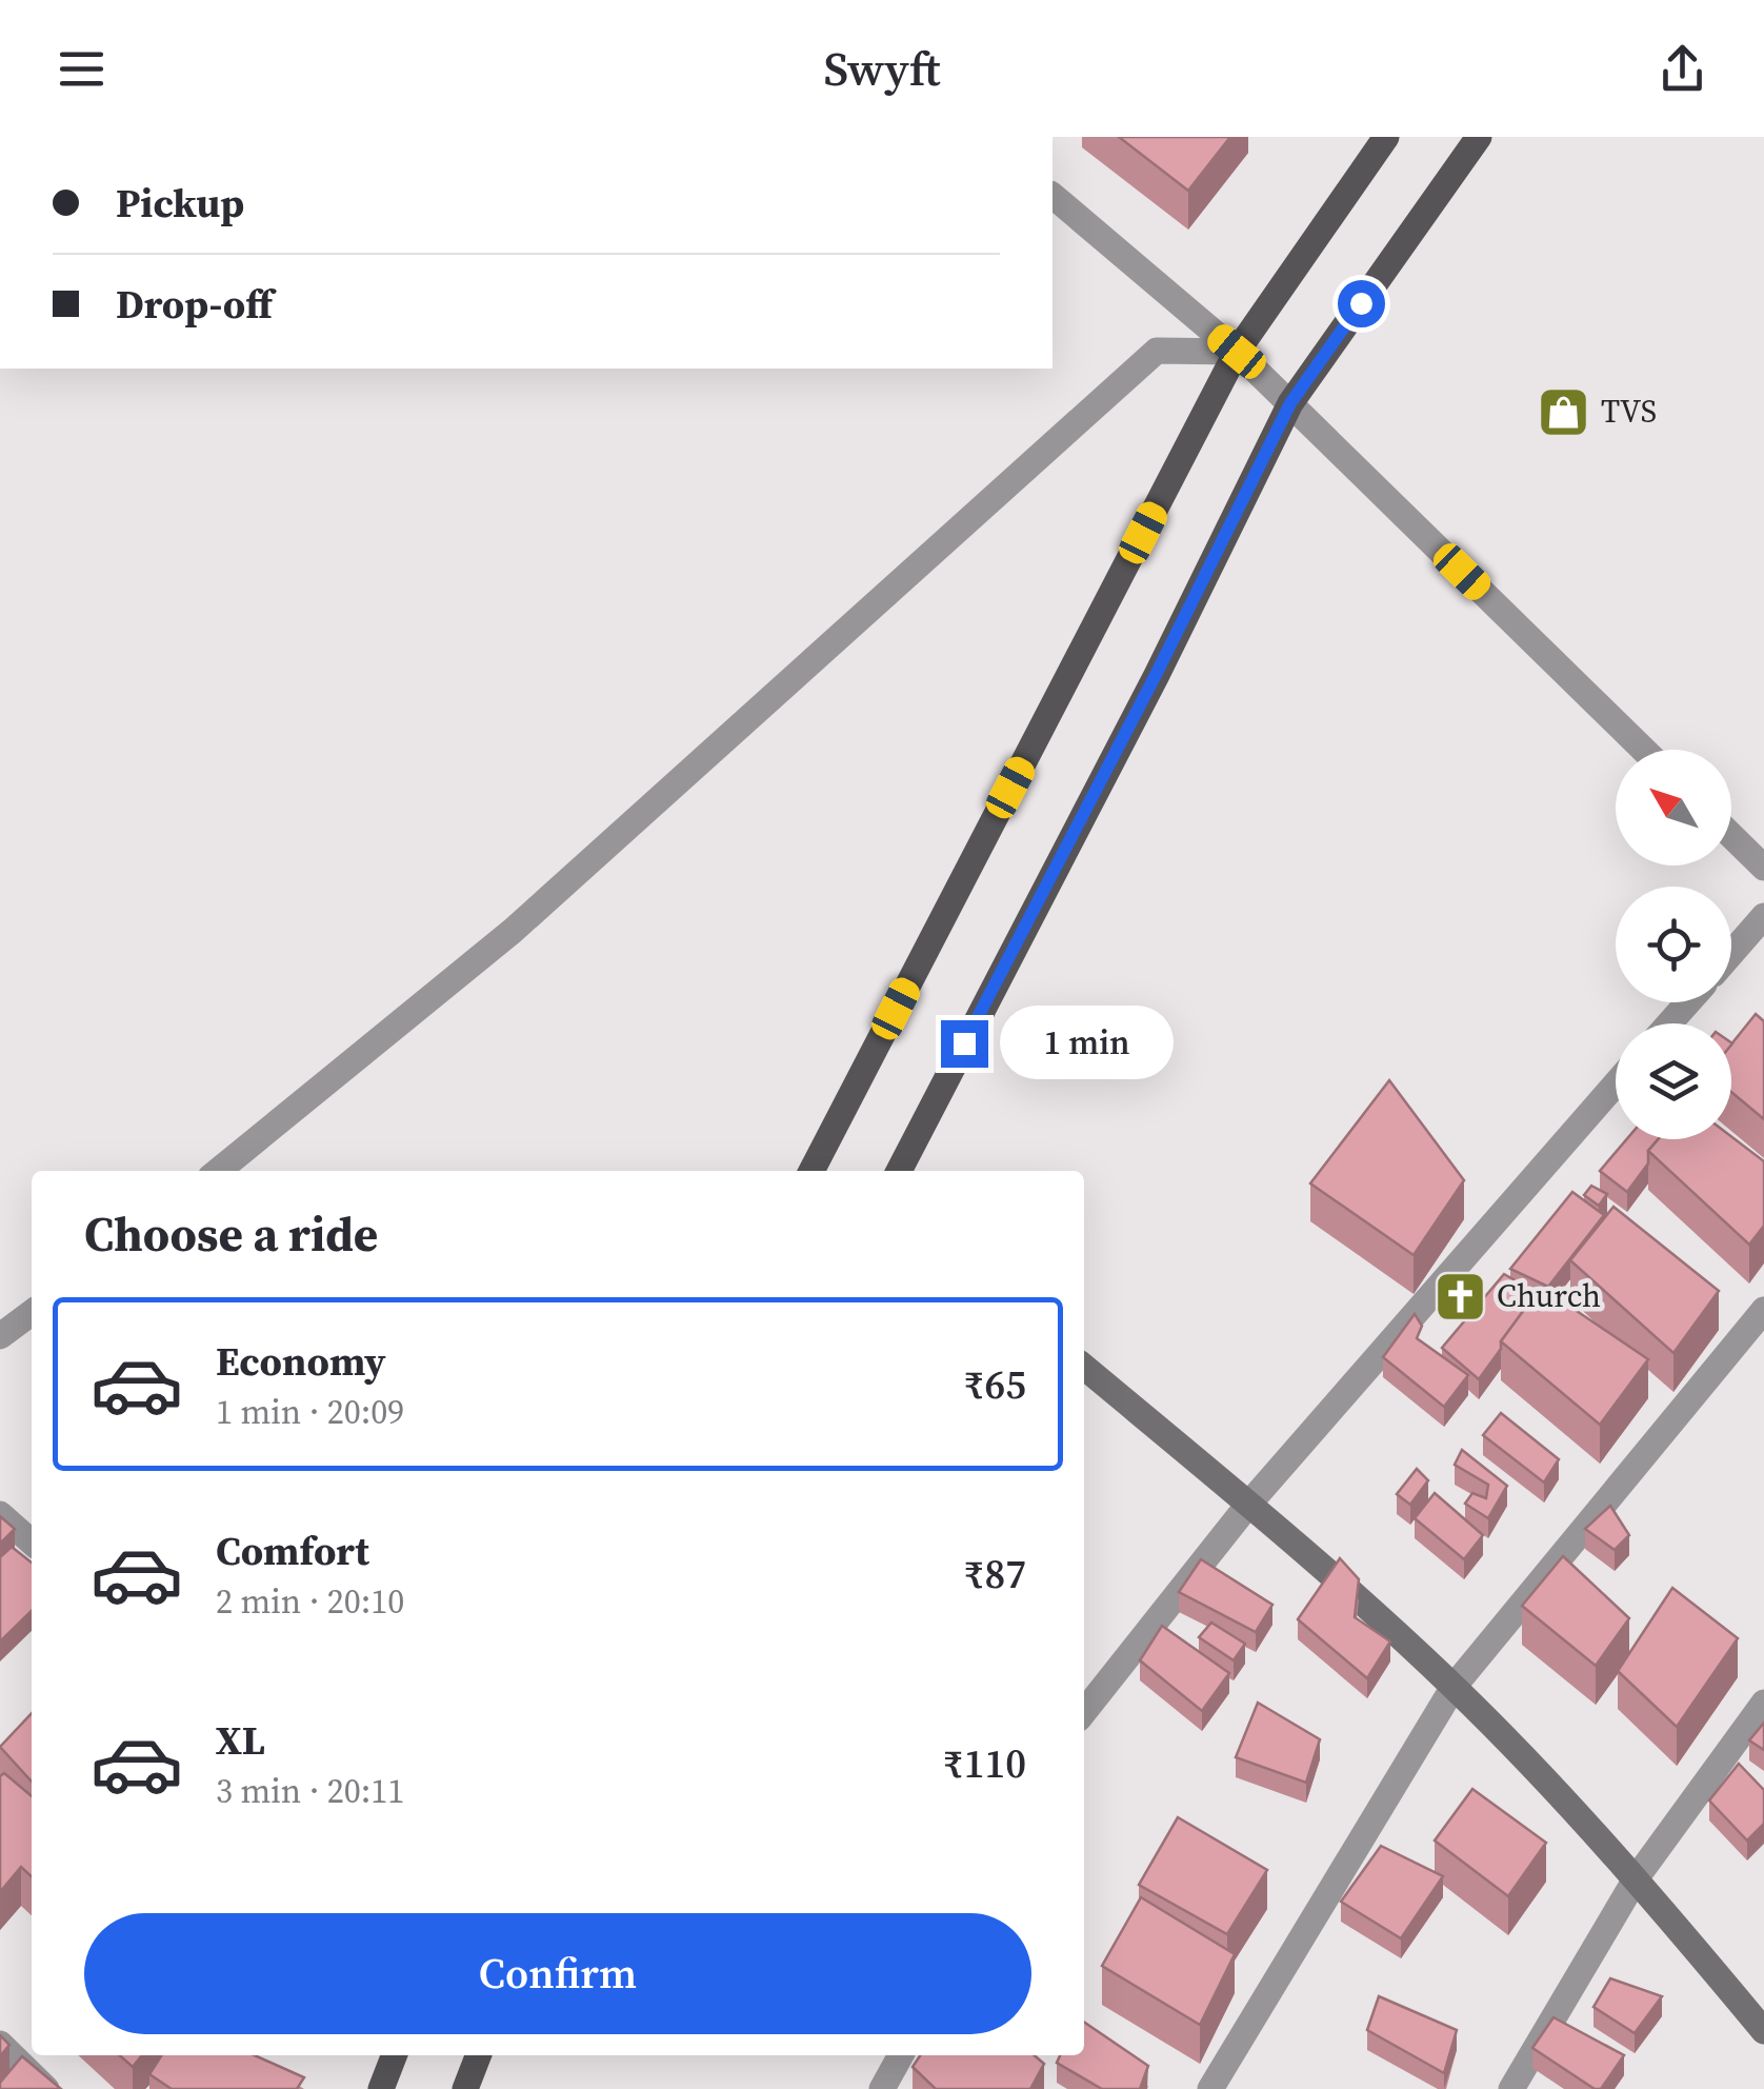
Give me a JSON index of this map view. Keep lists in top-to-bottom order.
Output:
{
  "places": {
    "shop": ["TVS"],
    "church": ["Church"]
  },
  "north": "top left",
  "page": {
    "header": "Swyft",
    "banner": ["Pickup", "Drop-off"],
    "bubble": "1 min",
    "heading": "Choose a ride",
    "list": [
      {
        "name": "Economy",
        "note": "1 min · 20:09",
        "value": "₹65"
      },
      {
        "name": "Comfort",
        "note": "2 min · 20:10",
        "value": "₹87"
      },
      {
        "name": "XL",
        "note": "3 min · 20:11",
        "value": "₹110"
      }
    ],
    "buttons": "Confirm"
  }
}
